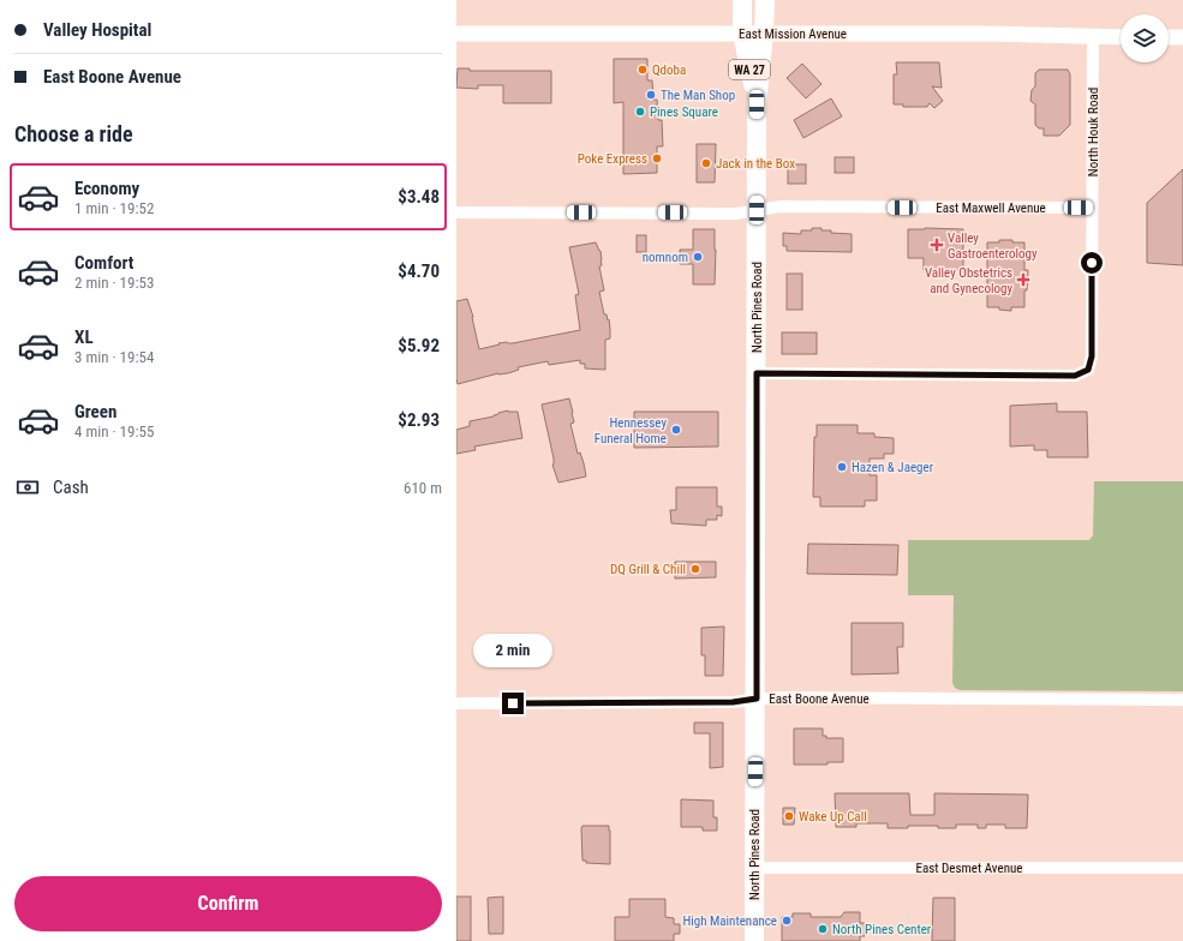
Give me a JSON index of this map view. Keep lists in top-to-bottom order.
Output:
{
  "streets": {
    "main road": ["WA 27", "North Pines Road"],
    "street": [
      "East Mission Avenue",
      "North Houk Road",
      "East Maxwell Avenue",
      "East Boone Avenue",
      "East Desmet Avenue"
    ]
  },
  "crossings": [
    ["East Mission Avenue", "North Houk Road"],
    ["East Mission Avenue", "North Pines Road"],
    ["North Houk Road", "East Maxwell Avenue"],
    ["North Houk Road", "North Pines Road"],
    ["East Maxwell Avenue", "North Pines Road"],
    ["North Pines Road", "East Boone Avenue"],
    ["North Pines Road", "East Desmet Avenue"]
  ],
  "places": {
    "other": [
      "Qdoba",
      "The Man Shop",
      "Pines Square",
      "Poke Express",
      "Jack in the Box",
      "nomnom",
      "Hennessey Funeral Home",
      "Hazen & Jaeger",
      "DQ Grill & Chill",
      "Wake Up Call",
      "High Maintenance",
      "North Pines Center"
    ],
    "health": ["Valley Gastroenterology", "Valley Obstetrics and Gynecology"]
  },
  "page": {
    "banner": ["Valley Hospital", "East Boone Avenue"],
    "heading": "Choose a ride",
    "list": [
      {
        "name": "Economy",
        "note": "1 min · 19:52",
        "value": "$3.48"
      },
      {
        "name": "Comfort",
        "note": "2 min · 19:53",
        "value": "$4.70"
      },
      {
        "name": "XL",
        "note": "3 min · 19:54",
        "value": "$5.92"
      },
      {
        "name": "Green",
        "note": "4 min · 19:55",
        "value": "$2.93"
      }
    ],
    "pay": ["Cash", "610 m"],
    "bubble": "2 min",
    "buttons": "Confirm"
  }
}
